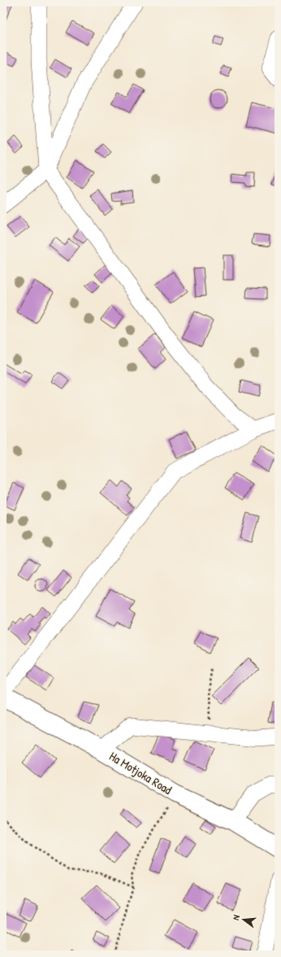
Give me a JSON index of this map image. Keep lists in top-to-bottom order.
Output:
{
  "streets": {
    "street": ["Ha Motjoka Road"]
  },
  "north": "left"
}
